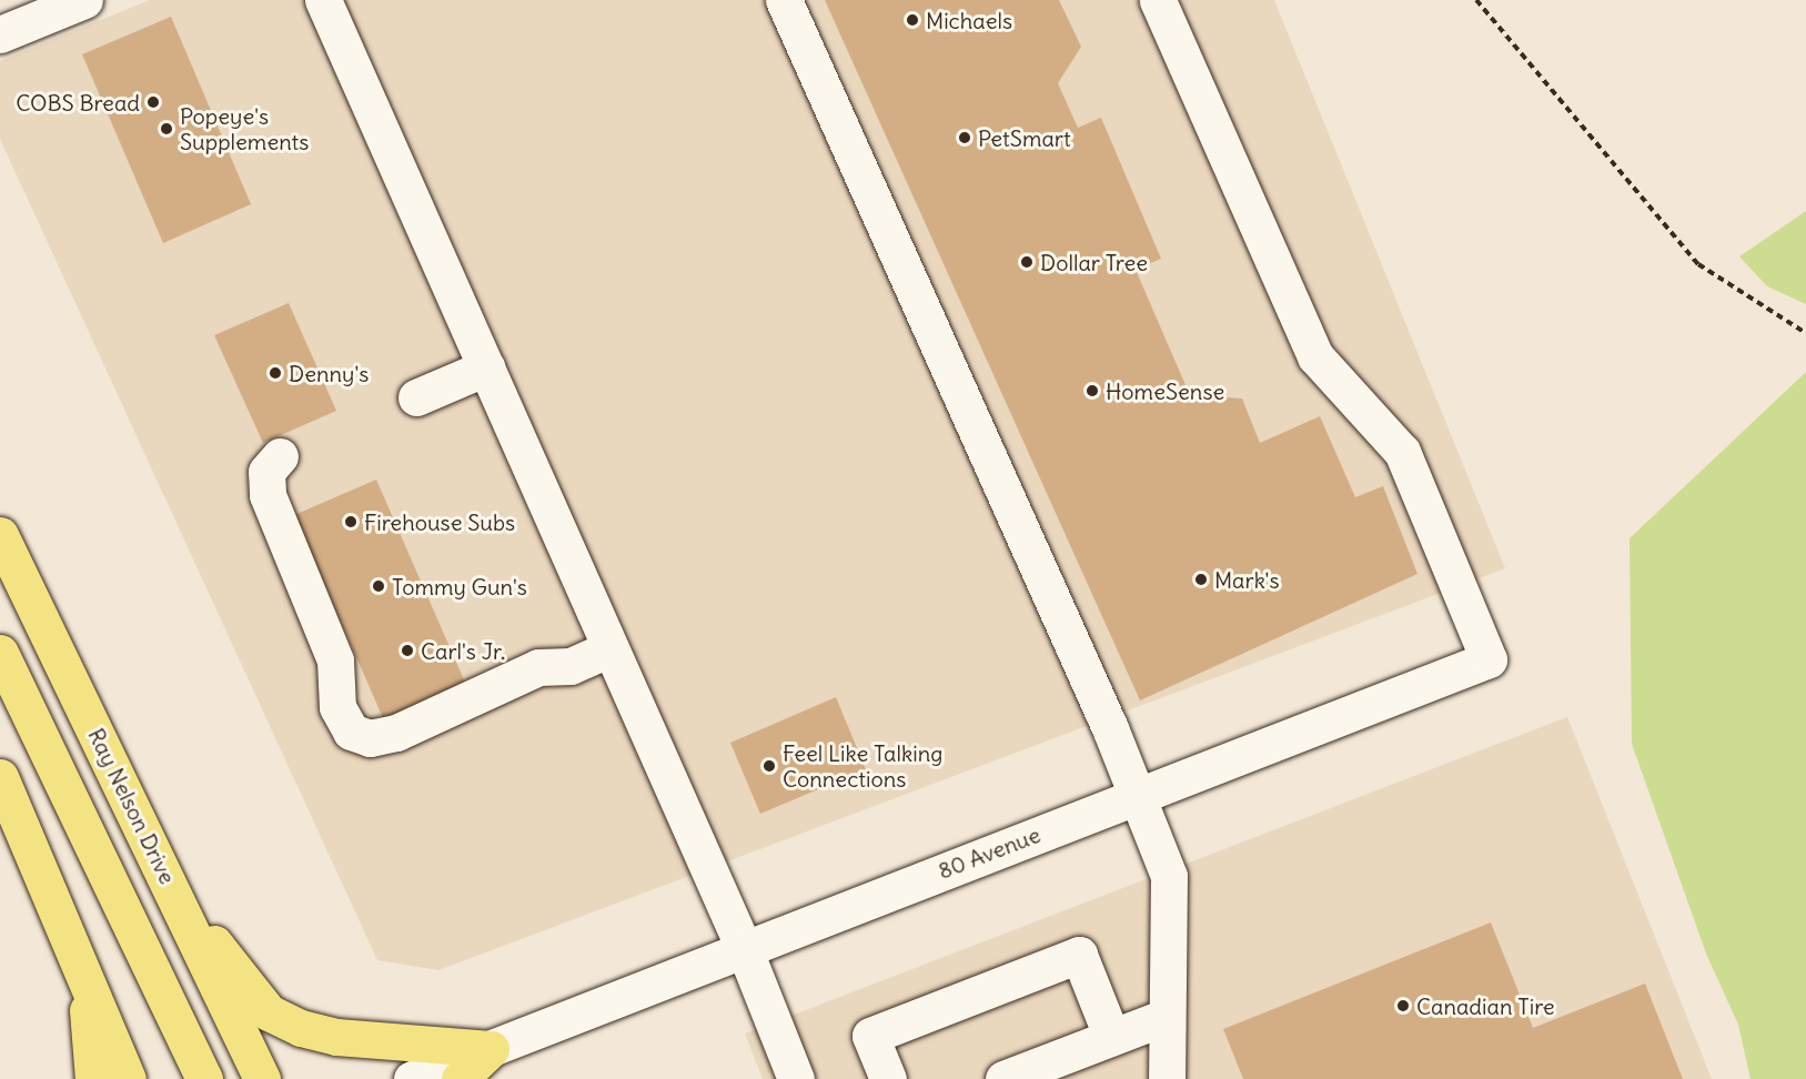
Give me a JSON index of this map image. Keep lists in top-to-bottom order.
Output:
{
  "streets": {
    "highway": ["Ray Nelson Drive"],
    "street": ["80 Avenue"]
  },
  "places": [
    "Michaels",
    "COBS Bread",
    "Popeye's Supplements",
    "PetSmart",
    "Dollar Tree",
    "Denny's",
    "HomeSense",
    "Firehouse Subs",
    "Mark's",
    "Tommy Gun's",
    "Carl's Jr.",
    "Feel Like Talking Connections",
    "Canadian Tire"
  ]
}
